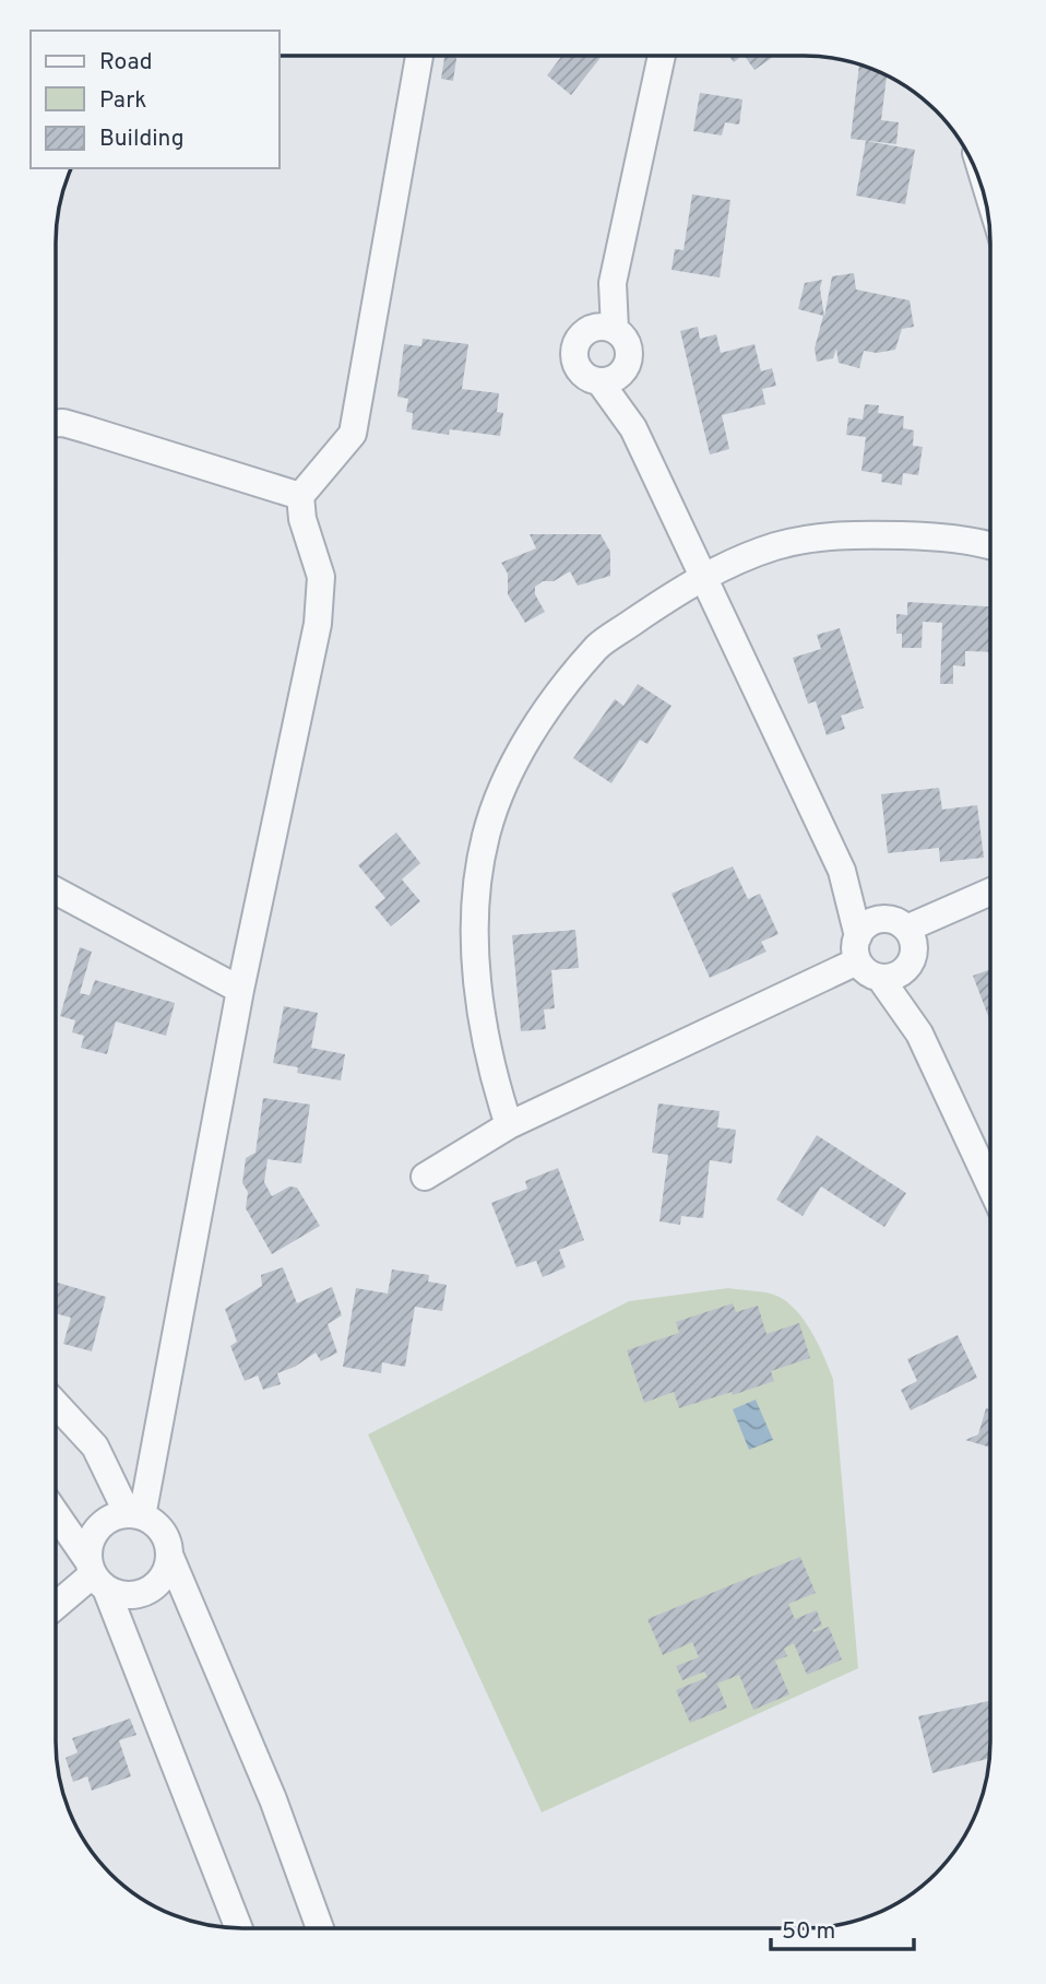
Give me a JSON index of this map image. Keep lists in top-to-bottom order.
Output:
{
  "legend": ["Road", "Park", "Building"],
  "scale_bar": "50 m"
}
